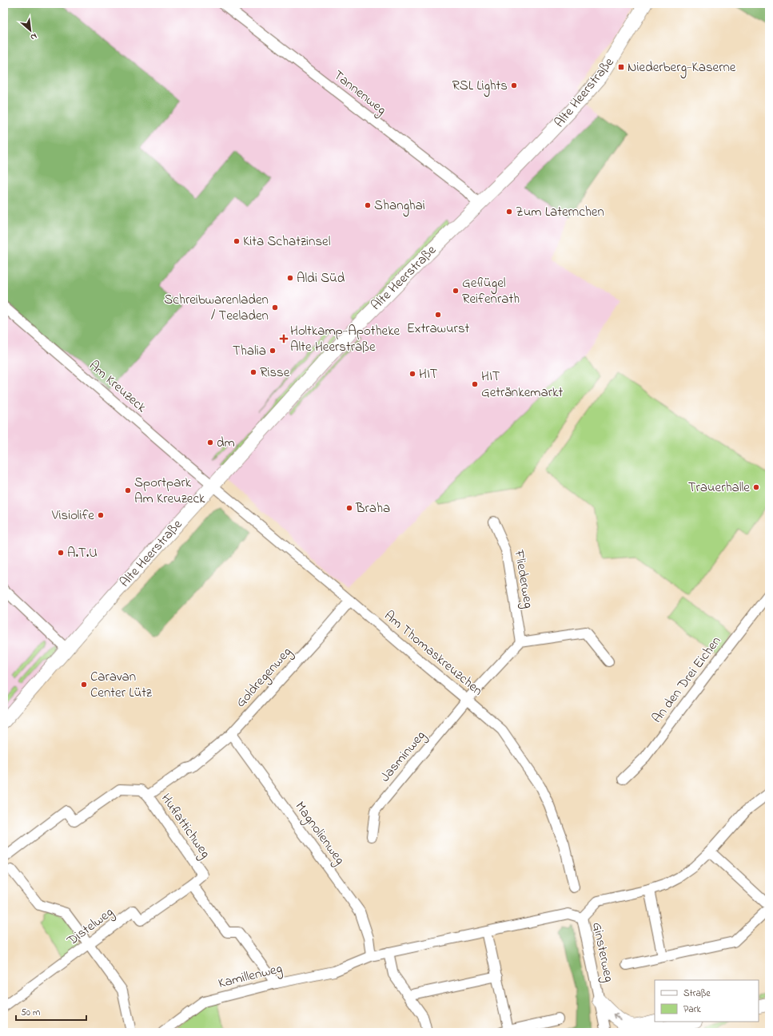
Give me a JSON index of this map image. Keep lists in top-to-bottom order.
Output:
{
  "streets": {
    "street": [
      "Tannenweg",
      "Alte Heerstraße",
      "Am Kreuzeck",
      "Fliederweg",
      "Am Thomaskreuzchen",
      "Goldregenweg",
      "An den Drei Eichen",
      "Jasminweg",
      "Huflattichweg",
      "Magnolienweg",
      "Distelweg",
      "Ginsterweg",
      "Kamillenweg"
    ]
  },
  "crossings": [
    ["Tannenweg", "Alte Heerstraße"],
    ["Alte Heerstraße", "Am Kreuzeck"],
    ["Alte Heerstraße", "Am Thomaskreuzchen"],
    ["Am Kreuzeck", "Am Thomaskreuzchen"],
    ["Am Thomaskreuzchen", "Goldregenweg"],
    ["Am Thomaskreuzchen", "Jasminweg"],
    ["Goldregenweg", "Huflattichweg"],
    ["Goldregenweg", "Magnolienweg"],
    ["Huflattichweg", "Distelweg"],
    ["Magnolienweg", "Ginsterweg"],
    ["Ginsterweg", "Kamillenweg"]
  ],
  "places": {
    "transit": ["Niederberg-Kaserne"],
    "other": [
      "RSL Lights",
      "Shanghai",
      "Zum Laternchen",
      "Kita Schatzinsel",
      "Aldi Süd",
      "Geflügel Reifenrath",
      "Schreibwarenladen / Teeladen",
      "Extrawurst",
      "Thalia",
      "Risse",
      "HIT",
      "HIT Getränkemarkt",
      "dm",
      "Trauerhalle",
      "Sportpark Am Kreuzeck",
      "Braha",
      "Visiolife",
      "A.T.U",
      "Caravan Center Lütz"
    ],
    "health": ["Holtkamp-Apotheke Alte Heerstraße"]
  },
  "legend": ["Straße", "Park"],
  "scale_bar": "50 m",
  "north": "bottom right"
}
